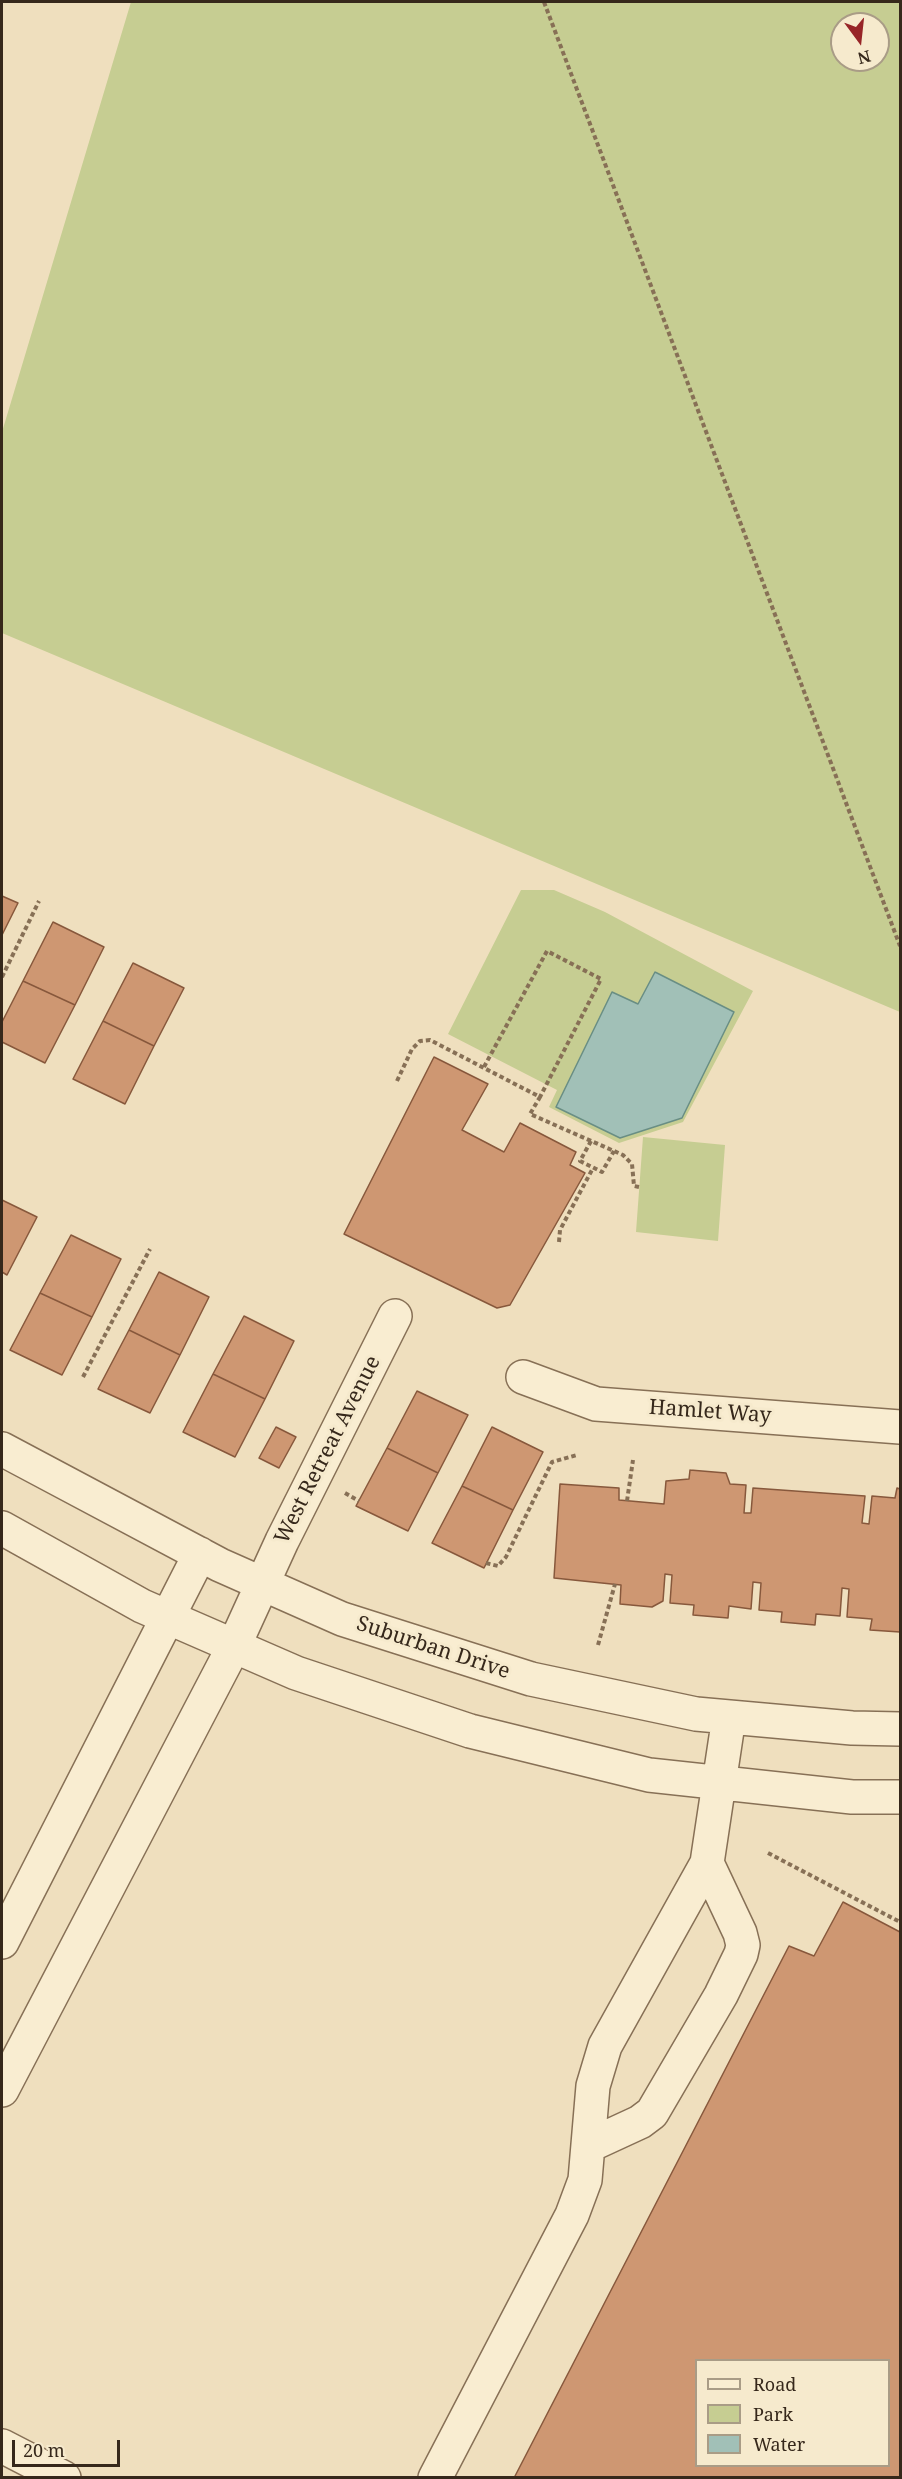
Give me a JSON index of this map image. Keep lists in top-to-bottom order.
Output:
{
  "streets": {
    "street": ["Hamlet Way", "West Retreat Avenue", "Suburban Drive"]
  },
  "crossings": [
    ["West Retreat Avenue", "Suburban Drive"]
  ],
  "legend": ["Road", "Park", "Water"],
  "scale_bar": "20 m",
  "north": "bottom"
}
